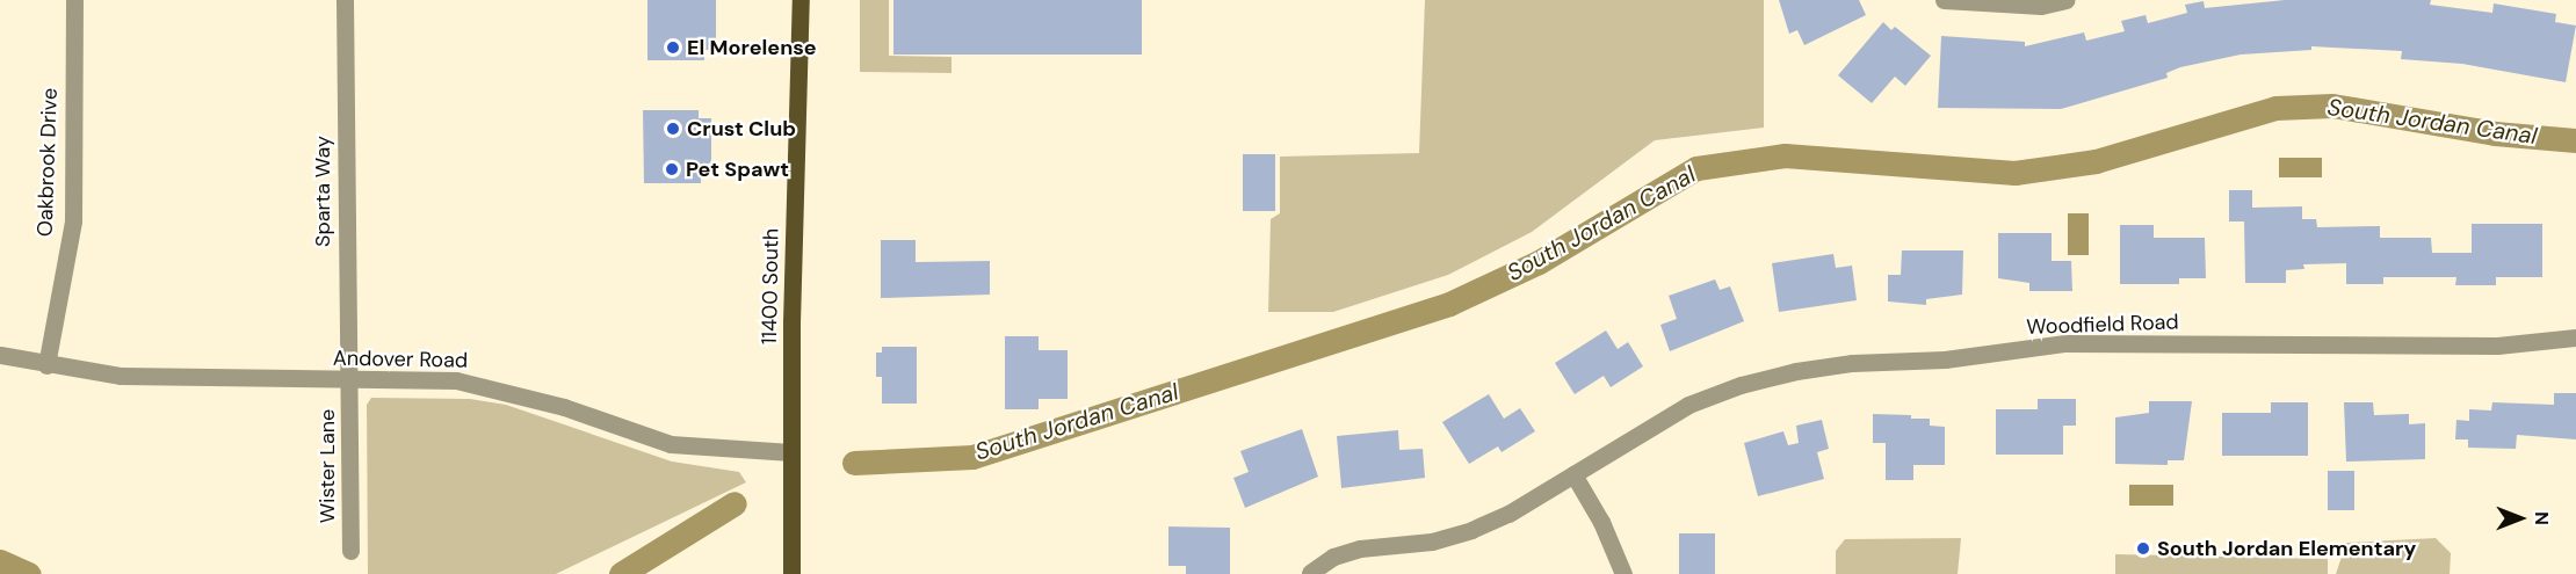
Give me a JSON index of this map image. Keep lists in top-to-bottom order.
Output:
{
  "streets": {
    "main road": ["11400 South"],
    "street": [
      "Oakbrook Drive",
      "Sparta Way",
      "Woodfield Road",
      "Andover Road",
      "Wister Lane"
    ]
  },
  "crossings": [
    ["Oakbrook Drive", "Andover Road"],
    ["Sparta Way", "Andover Road"],
    ["Sparta Way", "Wister Lane"],
    ["11400 South", "Andover Road"],
    ["Andover Road", "Wister Lane"]
  ],
  "water": ["South Jordan Canal"],
  "places": [
    "El Morelense",
    "Crust Club",
    "Pet Spawt",
    "South Jordan Elementary"
  ],
  "north": "right"
}
